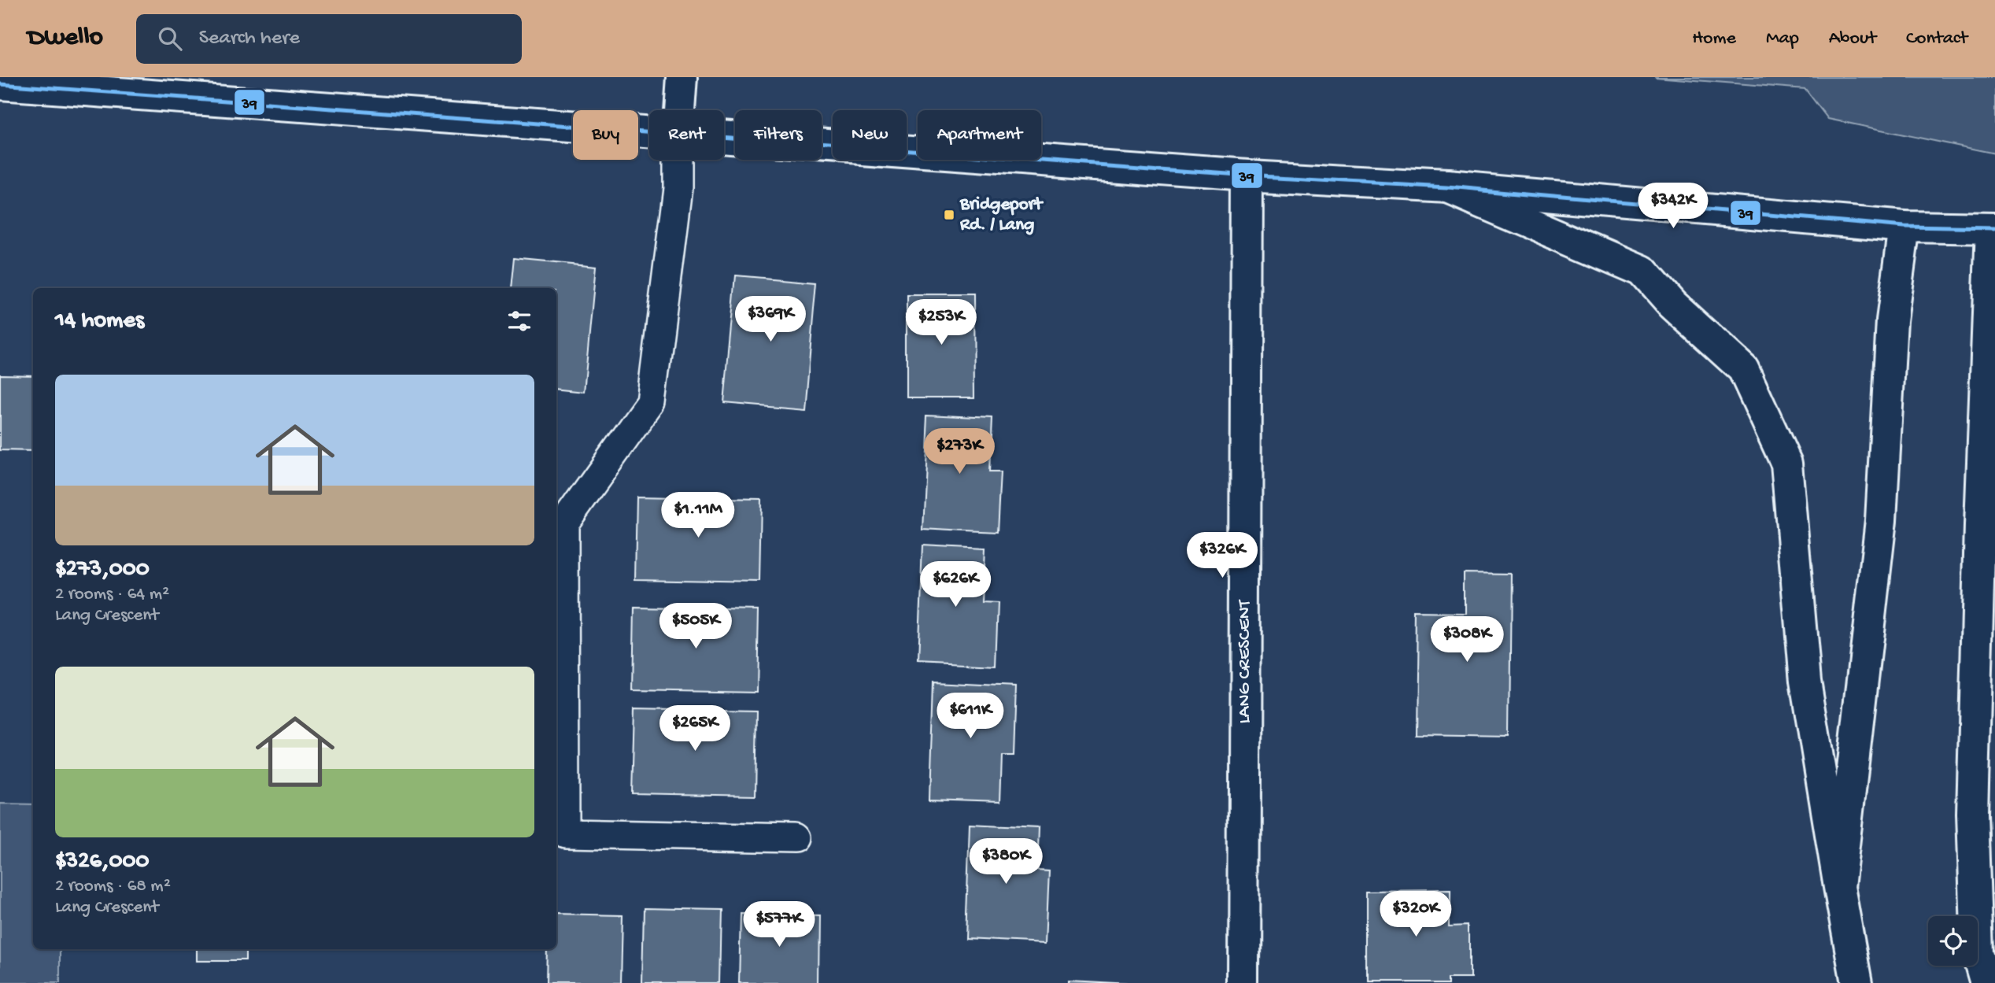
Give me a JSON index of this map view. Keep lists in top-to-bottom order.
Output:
{
  "streets": {
    "main road": ["LANG CRESCENT"]
  },
  "places": {
    "transit": ["Bridgeport Rd. / Lang"]
  },
  "lines": ["transit line 39"],
  "page": {
    "header": "Dwello",
    "search": "Search here",
    "nav": [
      "Home",
      "Map",
      "About",
      "Contact"
    ],
    "chip": [
      "Buy",
      "Rent",
      "Filters",
      "New",
      "Apartment"
    ],
    "price": [
      "$342K",
      "$369K",
      "$253K",
      "$273K",
      "$1.11M",
      "$326K",
      "$626K",
      "$505K",
      "$308K",
      "$611K",
      "$265K",
      "$380K",
      "$320K",
      "$577K"
    ],
    "heading": "14 homes",
    "list": [
      {
        "name": "$273,000",
        "note": "2 rooms · 64 m² · Lang Crescent"
      },
      {
        "name": "$326,000",
        "note": "2 rooms · 68 m² · Lang Crescent"
      }
    ]
  }
}
